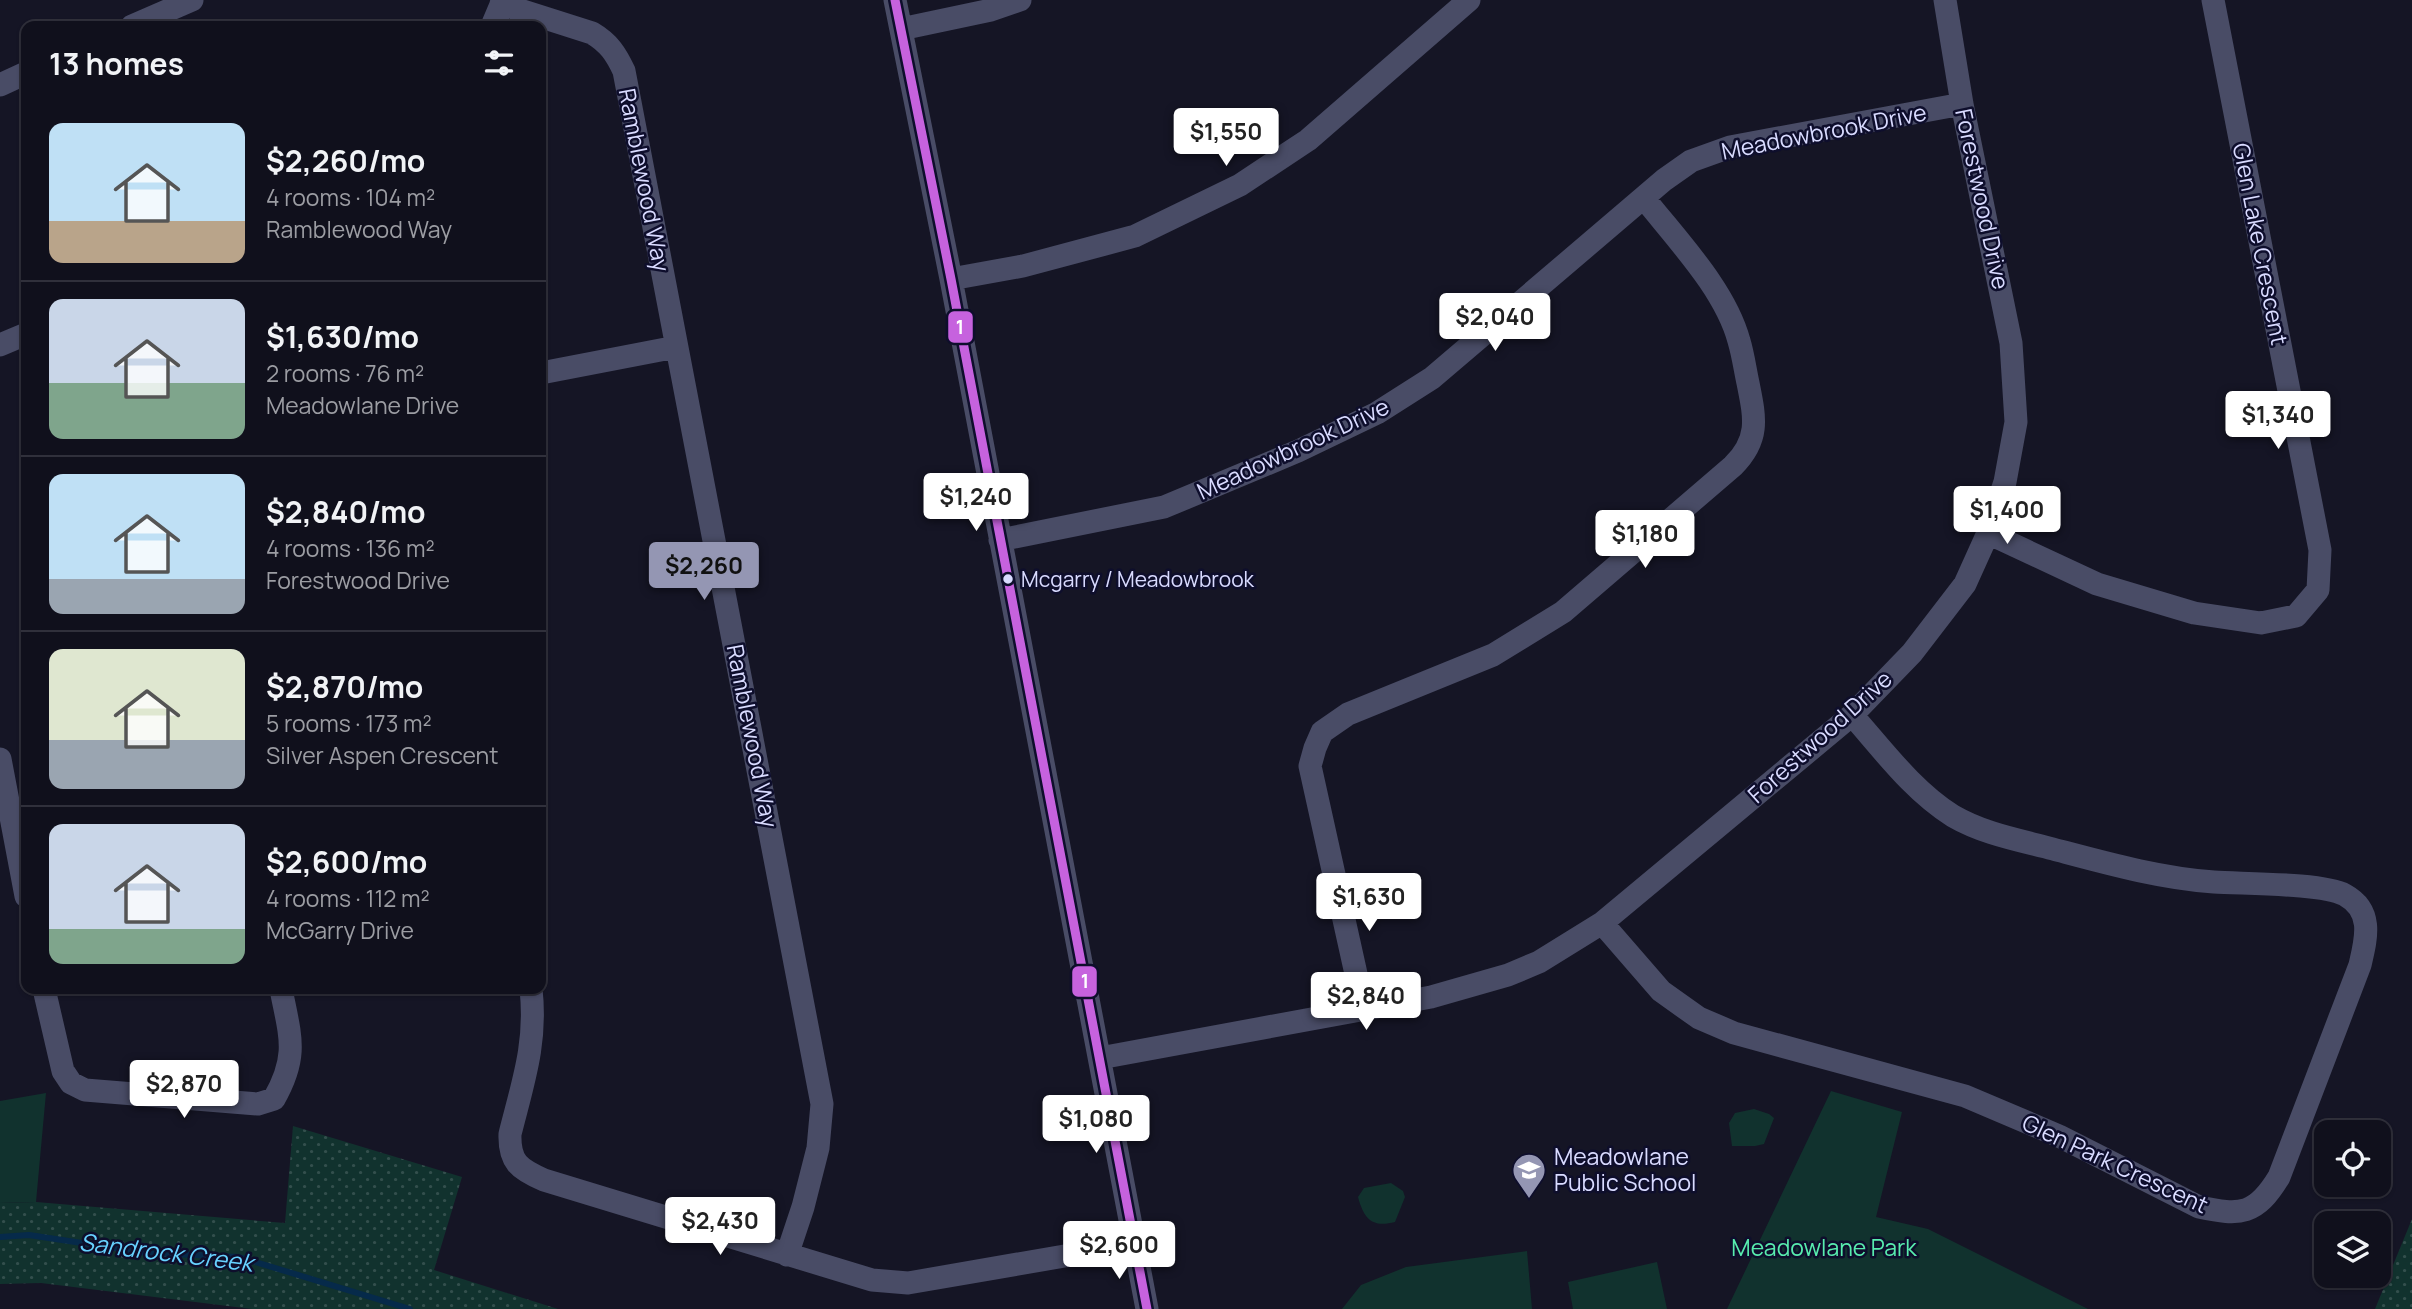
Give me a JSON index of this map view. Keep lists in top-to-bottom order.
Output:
{
  "streets": {
    "street": [
      "Meadowbrook Drive",
      "Ramblewood Way",
      "Forestwood Drive",
      "Glen Lake Crescent",
      "Glen Park Crescent"
    ]
  },
  "crossings": [
    ["Meadowbrook Drive", "Forestwood Drive"],
    ["Forestwood Drive", "Glen Lake Crescent"],
    ["Forestwood Drive", "Glen Park Crescent"]
  ],
  "water": ["Sandrock Creek"],
  "parks": ["Meadowlane Park"],
  "places": {
    "other": ["Mcgarry / Meadowbrook"],
    "school or university": ["Meadowlane Public School"]
  },
  "lines": ["transit line 1"],
  "page": {
    "heading": "13 homes",
    "list": [
      {
        "name": "$2,260/mo",
        "note": "4 rooms · 104 m² · Ramblewood Way"
      },
      {
        "name": "$1,630/mo",
        "note": "2 rooms · 76 m² · Meadowlane Drive"
      },
      {
        "name": "$2,840/mo",
        "note": "4 rooms · 136 m² · Forestwood Drive"
      },
      {
        "name": "$2,870/mo",
        "note": "5 rooms · 173 m² · Silver Aspen Crescent"
      },
      {
        "name": "$2,600/mo",
        "note": "4 rooms · 112 m² · McGarry Drive"
      }
    ],
    "price": [
      "$1,550",
      "$2,040",
      "$1,340",
      "$1,240",
      "$1,400",
      "$1,180",
      "$2,260",
      "$1,630",
      "$2,840",
      "$2,870",
      "$1,080",
      "$2,430",
      "$2,600"
    ]
  }
}
